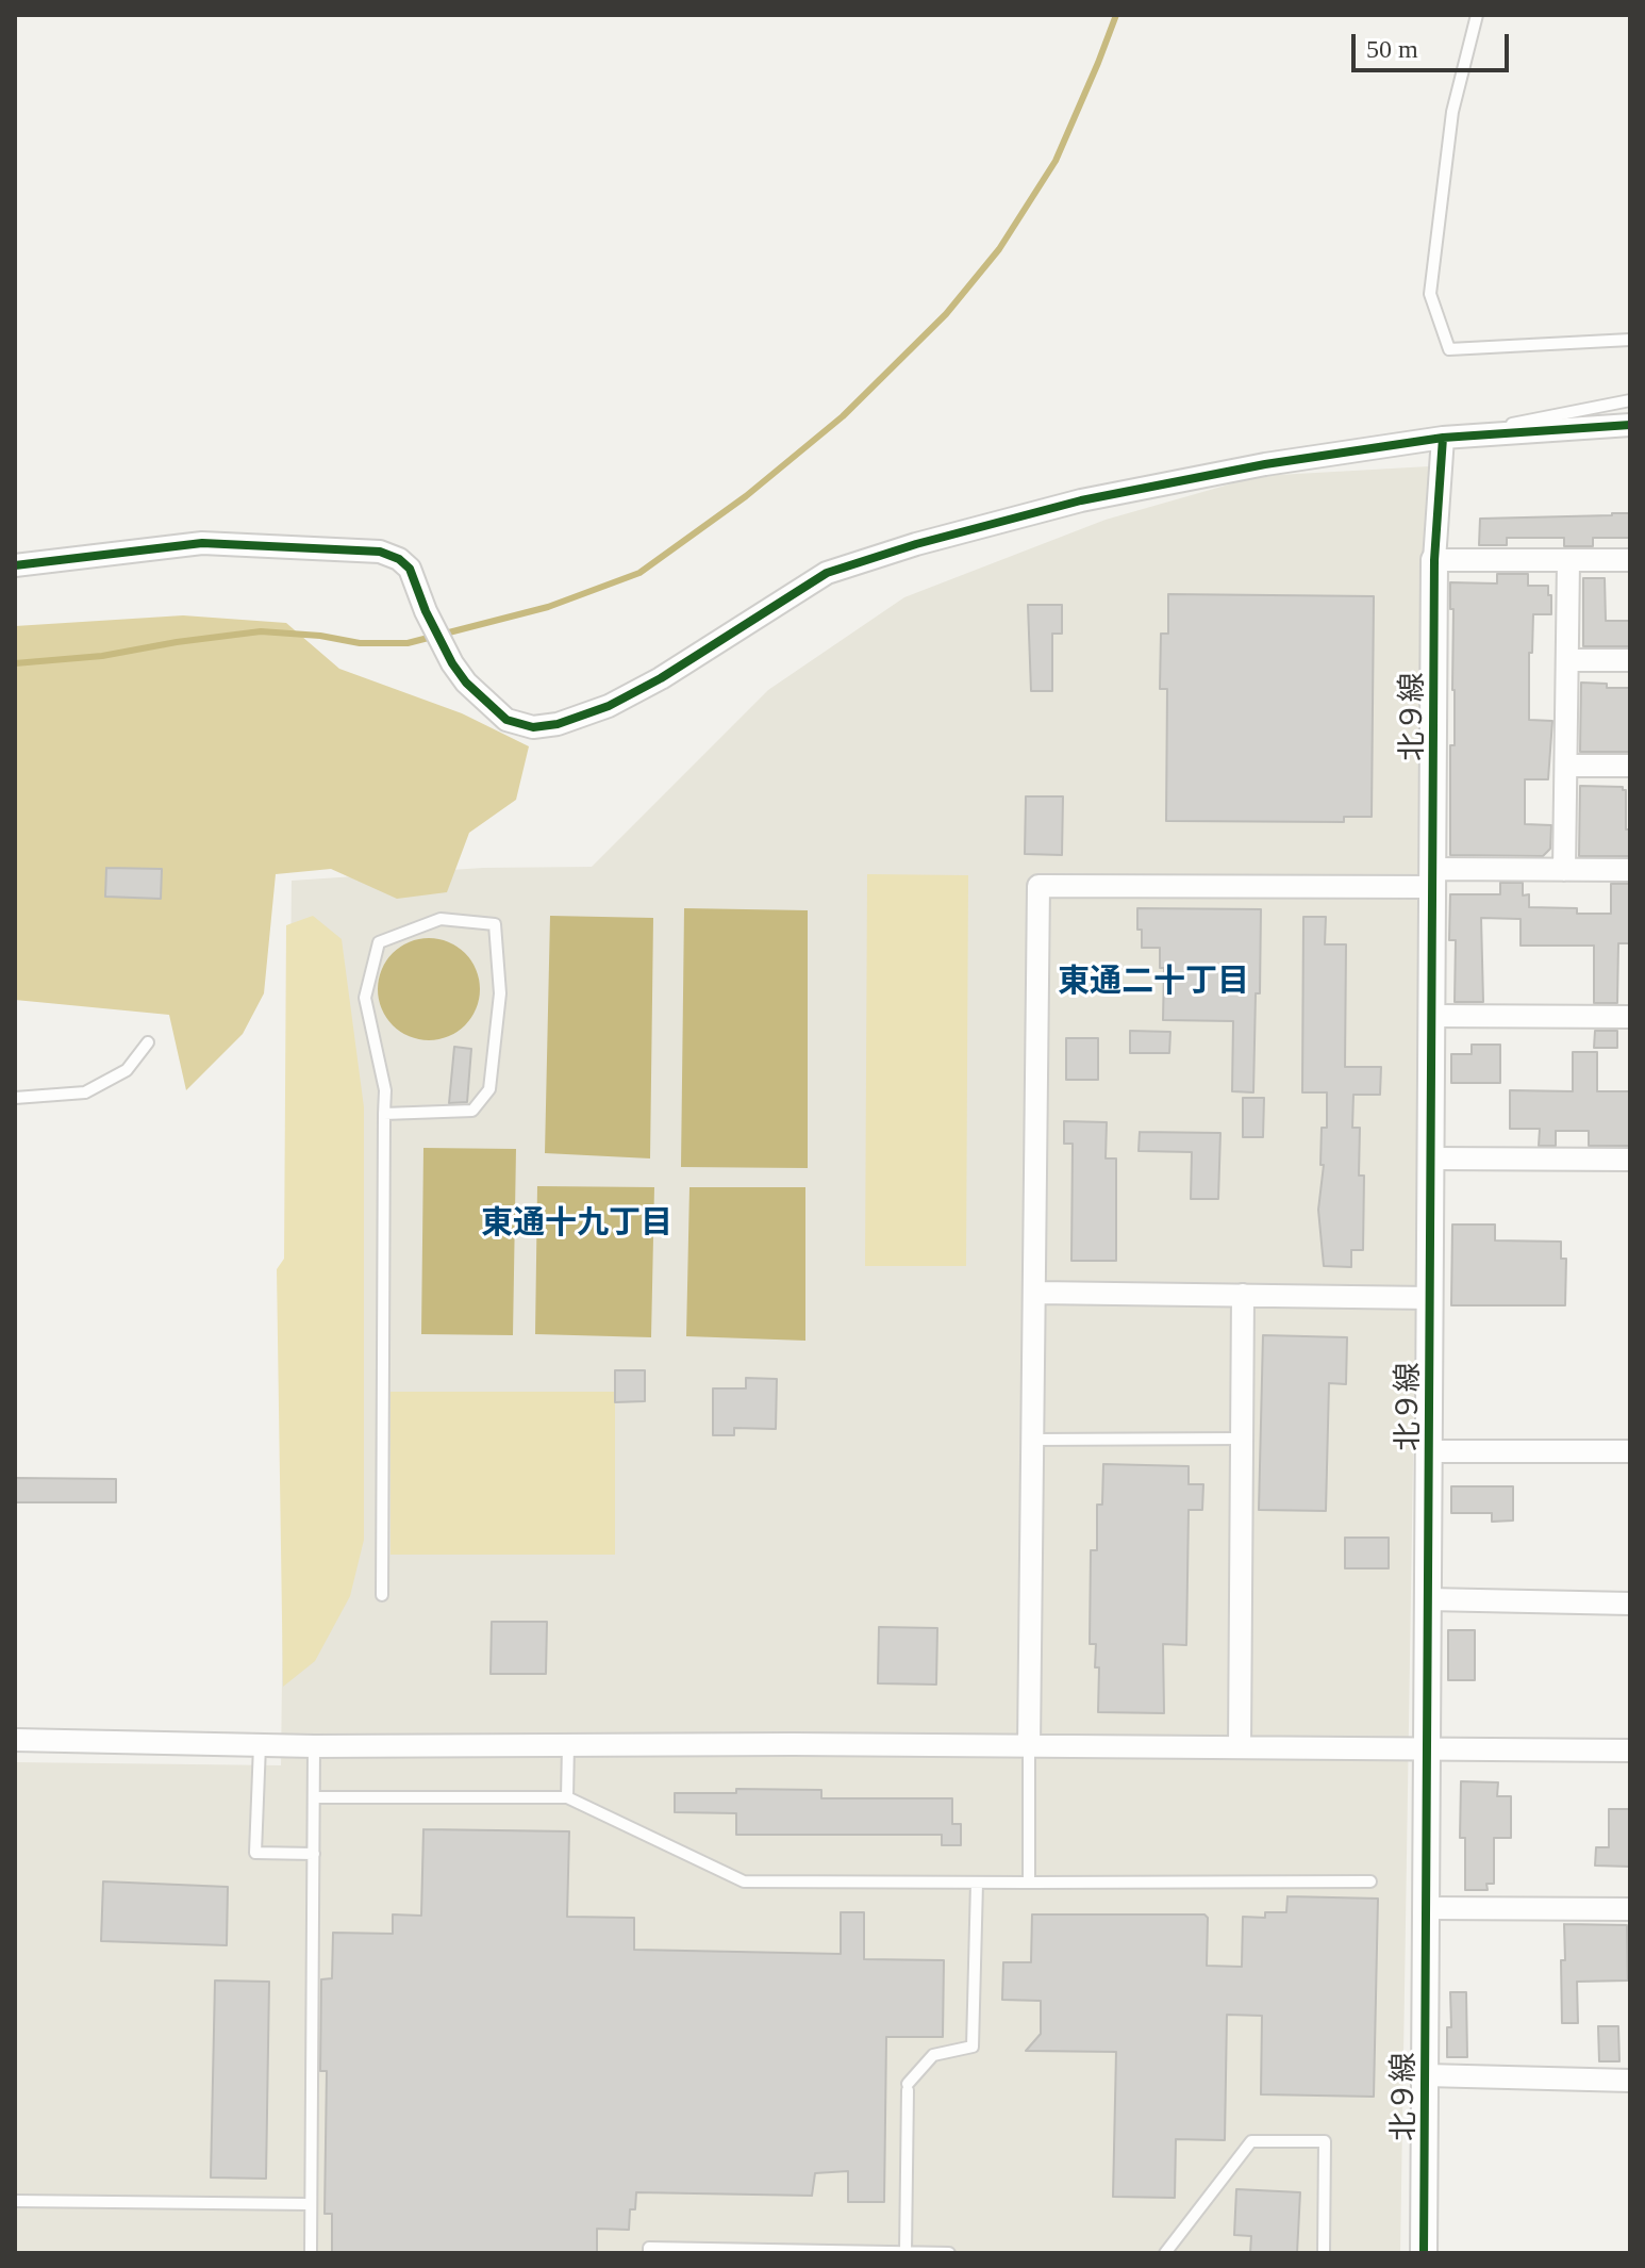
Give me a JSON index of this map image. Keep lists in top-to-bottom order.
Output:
{
  "streets": {
    "street": ["北９線"]
  },
  "districts": ["東通二十丁目", "東通十九丁目"],
  "scale_bar": "50 m"
}
